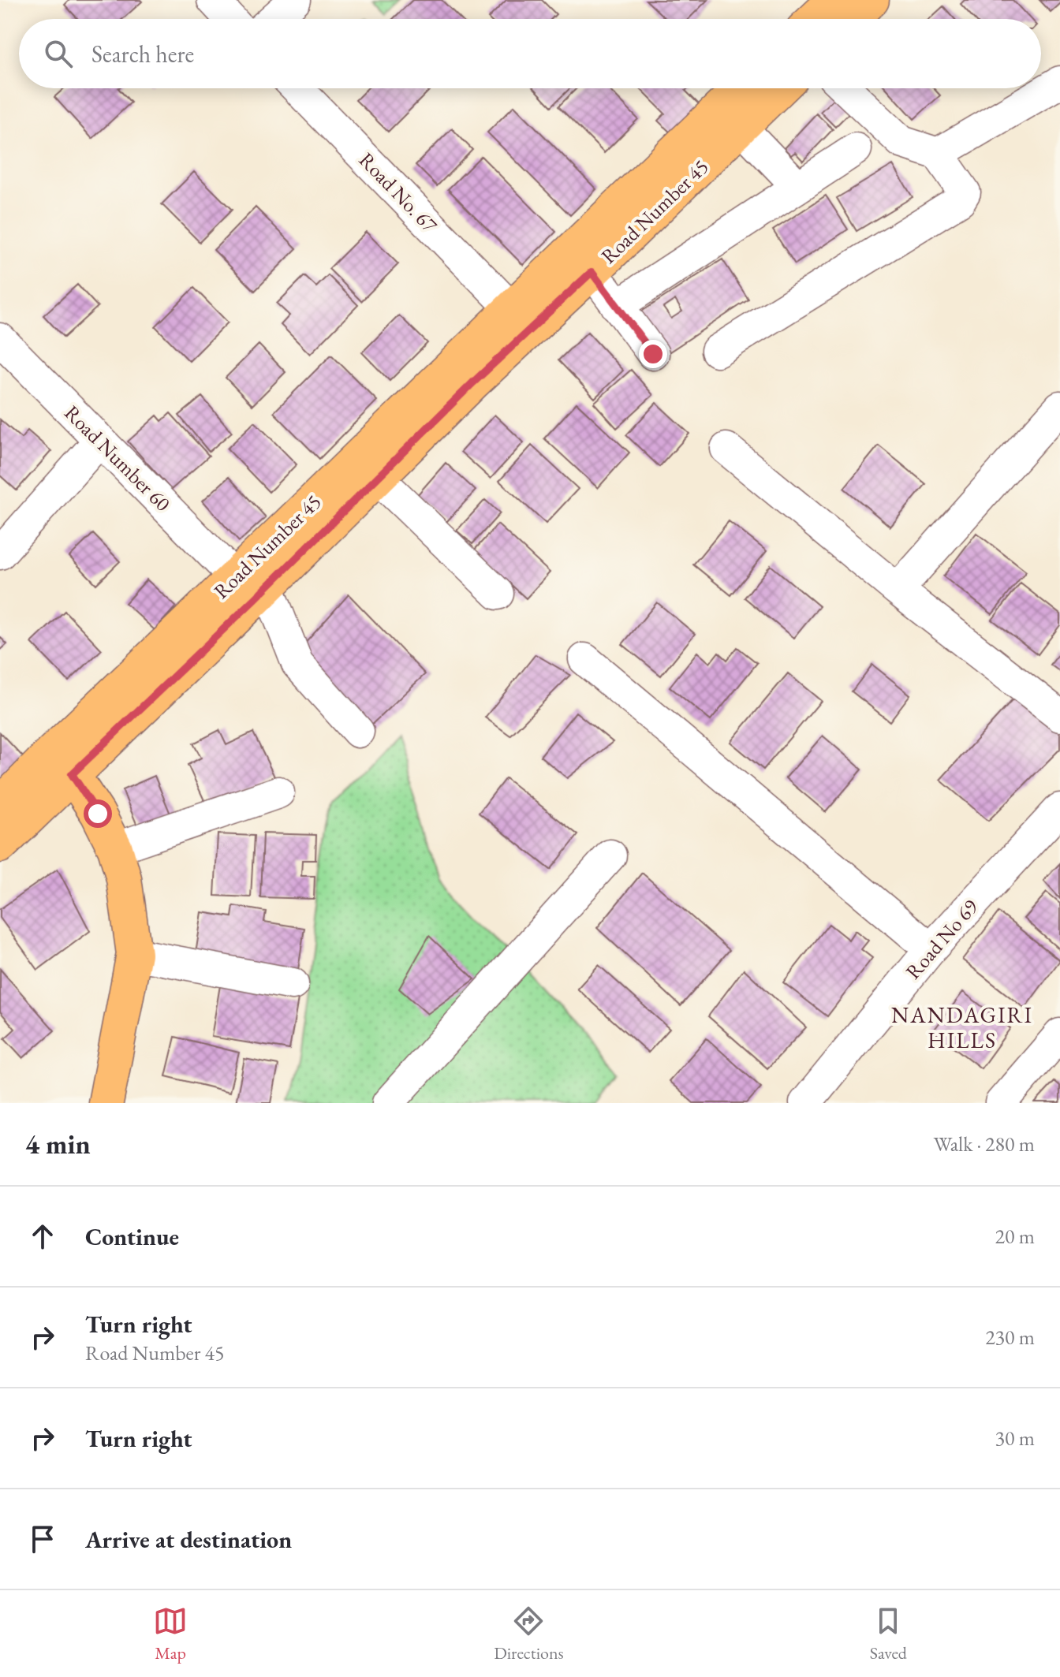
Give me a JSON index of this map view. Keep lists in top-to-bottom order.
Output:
{
  "streets": {
    "main road": ["Road Number 45"],
    "street": ["Road No. 67", "Road Number 60", "Road No 69"]
  },
  "crossings": [
    ["Road No. 67", "Road Number 45"],
    ["Road Number 45", "Road Number 60"]
  ],
  "districts": ["NANDAGIRI HILLS"],
  "page": {
    "search": "Search here",
    "heading": ["4 min", "Walk · 280 m"],
    "list": [
      ["Continue", "20 m"],
      ["Turn right", "Road Number 45", "230 m"],
      ["Turn right", "30 m"],
      "Arrive at destination"
    ],
    "nav": ["Map", "Directions", "Saved"]
  }
}
